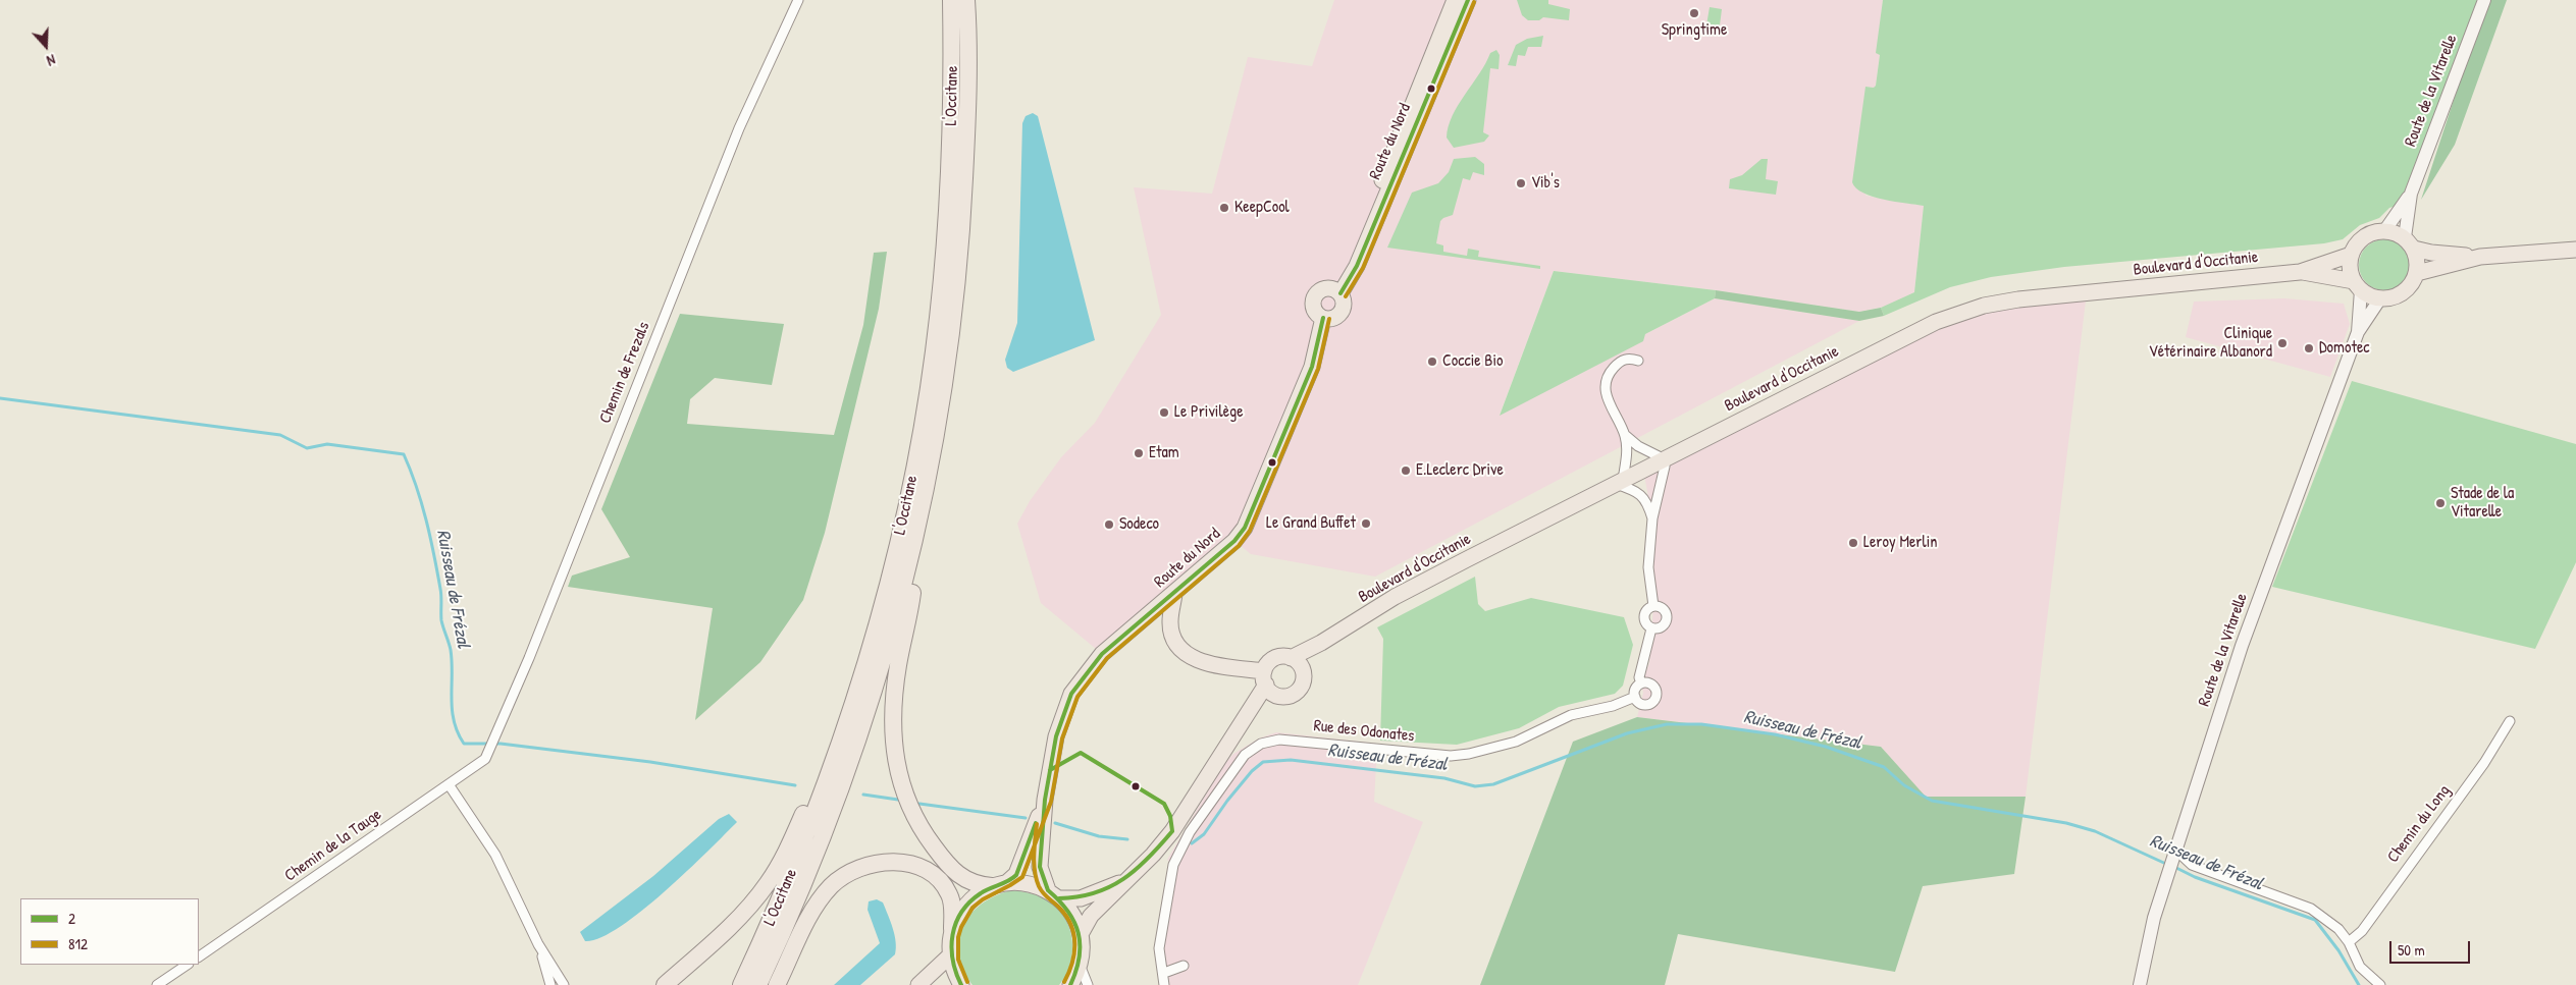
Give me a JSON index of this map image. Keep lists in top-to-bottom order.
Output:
{
  "streets": {
    "highway": ["L'Occitane"],
    "main road": ["Route du Nord", "Boulevard d'Occitanie"],
    "street": [
      "Route de la Vitarelle",
      "Chemin de Frezals",
      "Rue des Odonates",
      "Chemin du Long",
      "Chemin de la Tauge"
    ]
  },
  "crossings": [
    ["Route de la Vitarelle", "Boulevard d'Occitanie"],
    ["Route du Nord", "Boulevard d'Occitanie"],
    ["Chemin de Frezals", "Chemin de la Tauge"]
  ],
  "water": ["Ruisseau de Frézal"],
  "places": [
    "Springtime",
    "Vib's",
    "KeepCool",
    "Clinique Vétérinaire Albanord",
    "Domotec",
    "Coccie Bio",
    "Le Privilège",
    "Etam",
    "E.Leclerc Drive",
    "Stade de la Vitarelle",
    "Le Grand Buffet",
    "Sodeco",
    "Leroy Merlin"
  ],
  "lines": ["transit line 2", "transit line 812"],
  "legend": ["2", "812"],
  "scale_bar": "50 m",
  "north": "bottom"
}
